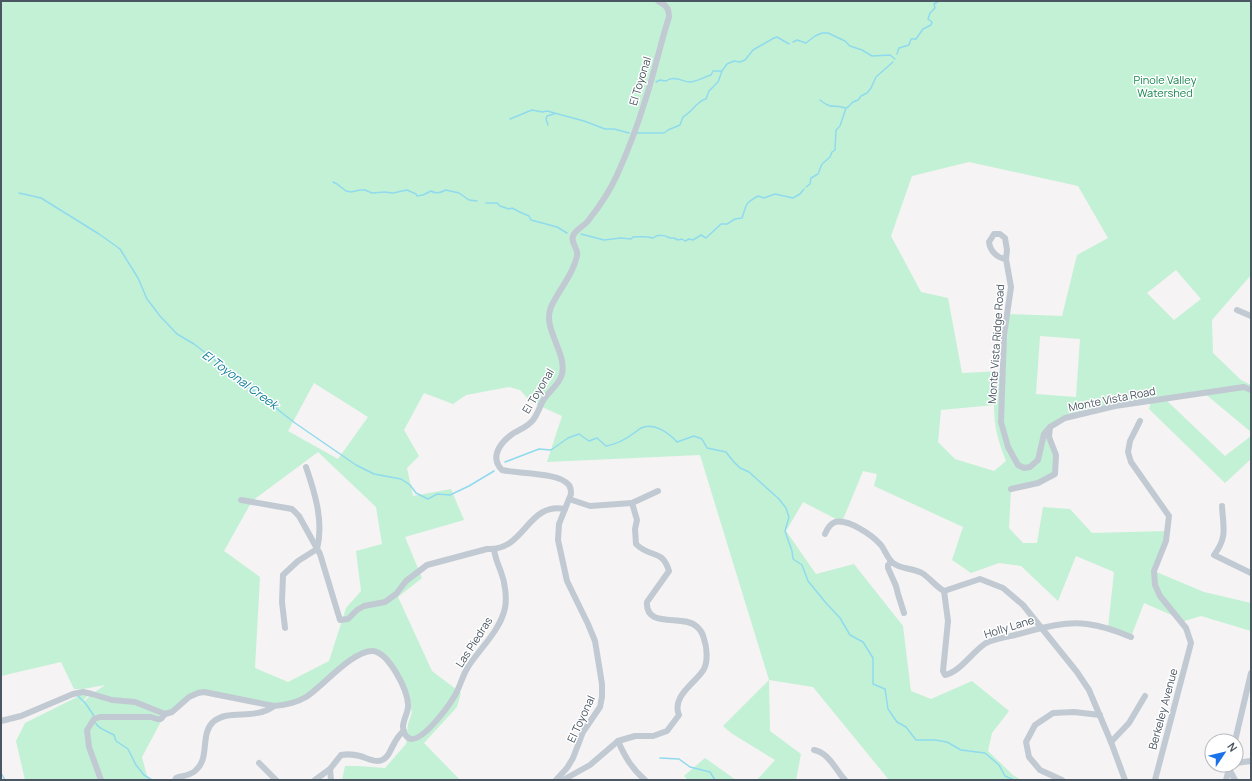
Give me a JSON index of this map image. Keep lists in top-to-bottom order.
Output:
{
  "streets": {
    "street": [
      "El Toyonal",
      "Monte Vista Ridge Road",
      "Monte Vista Road",
      "Holly Lane",
      "Las Piedras",
      "Berkeley Avenue"
    ]
  },
  "crossings": [
    ["Monte Vista Ridge Road", "Monte Vista Road"]
  ],
  "water": ["El Toyonal Creek"],
  "parks": ["Pinole Valley Watershed"],
  "north": "top right"
}
